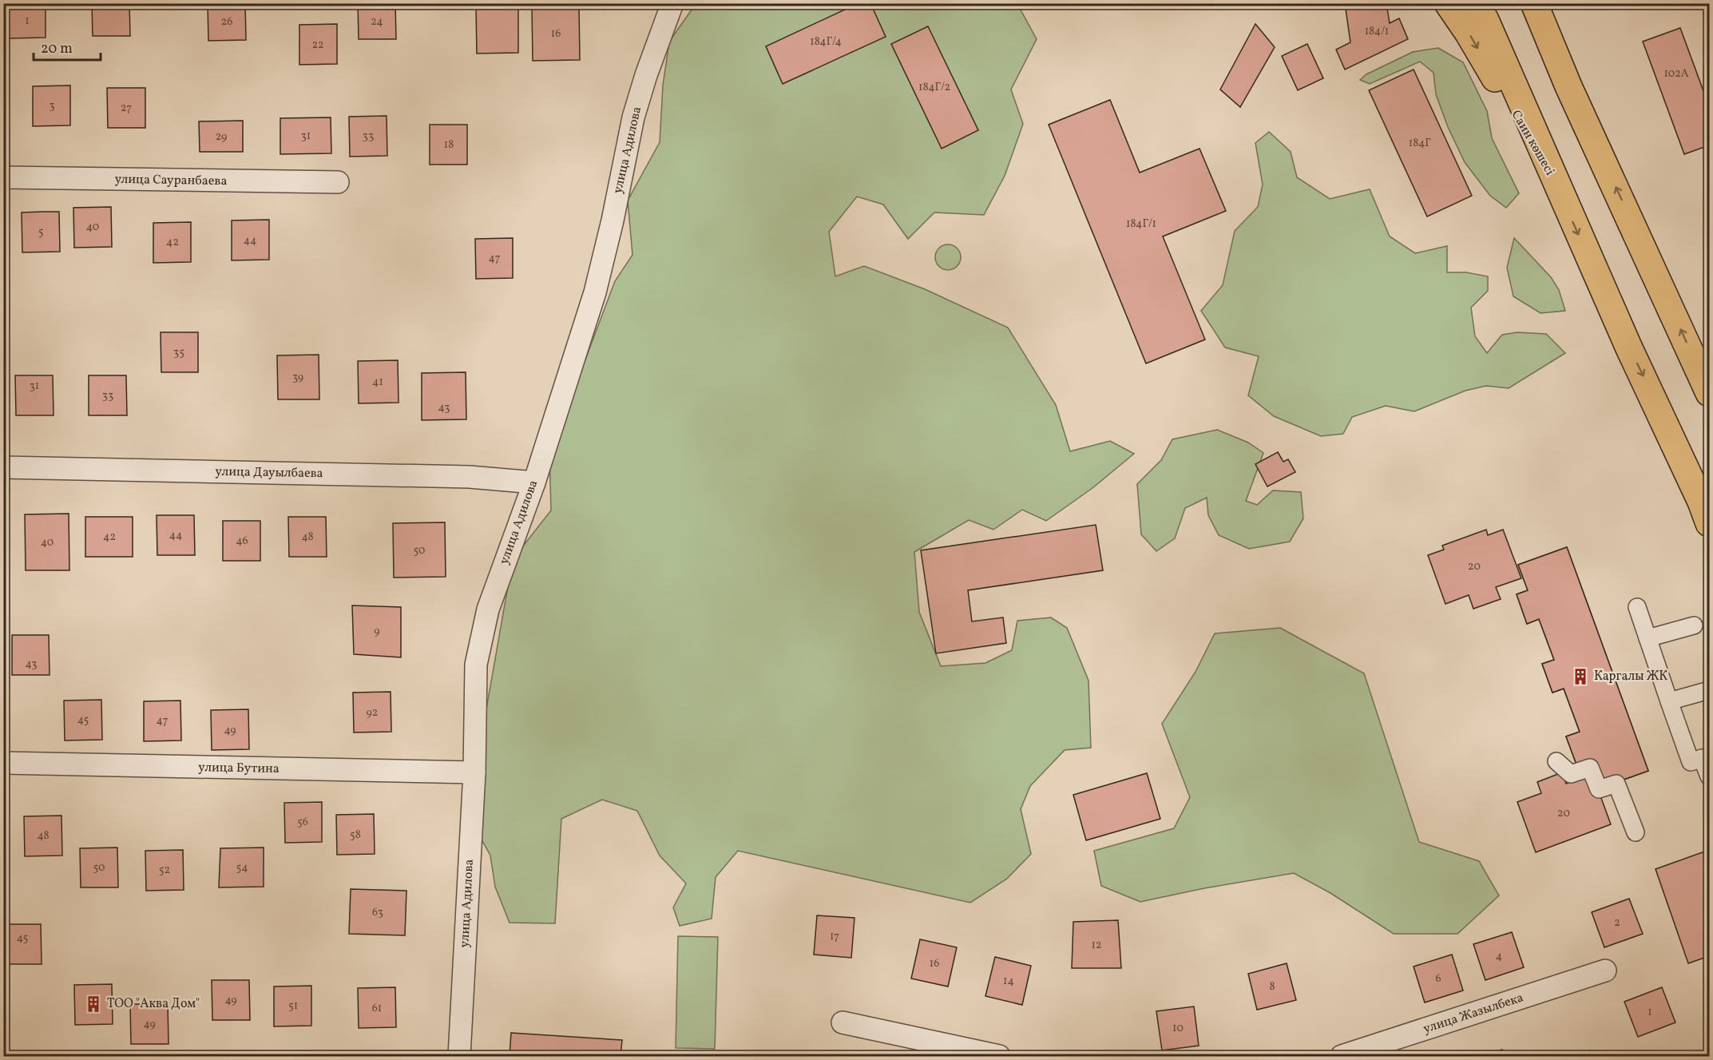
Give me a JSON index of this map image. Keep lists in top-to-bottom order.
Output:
{
  "streets": {
    "main road": ["Саин көшесі"],
    "street": [
      "улица Адилова",
      "улица Сауранбаева",
      "улица Дауылбаева",
      "улица Бутина",
      "улица Жазылбека"
    ]
  },
  "crossings": [
    ["улица Адилова", "улица Дауылбаева"],
    ["улица Адилова", "улица Бутина"]
  ],
  "places": {
    "building": ["Каргалы ЖК", "ТОО \"Аква Дом\""]
  },
  "house_numbers": [
    "1",
    "26",
    "24",
    "184/1",
    "16",
    "184Г/4",
    "22",
    "102А",
    "184Г/2",
    "3",
    "27",
    "31",
    "33",
    "29",
    "184Г",
    "18",
    "184Г/1",
    "40",
    "5",
    "44",
    "42",
    "47",
    "35",
    "39",
    "41",
    "31",
    "33",
    "43",
    "44",
    "42",
    "48",
    "46",
    "40",
    "50",
    "20",
    "9",
    "43",
    "92",
    "45",
    "47",
    "49",
    "20",
    "56",
    "58",
    "48",
    "50",
    "54",
    "52",
    "63",
    "2",
    "17",
    "45",
    "12",
    "4",
    "16",
    "6",
    "14",
    "8",
    "49",
    "51",
    "61",
    "1",
    "49",
    "10"
  ],
  "scale_bar": "20 m"
}
